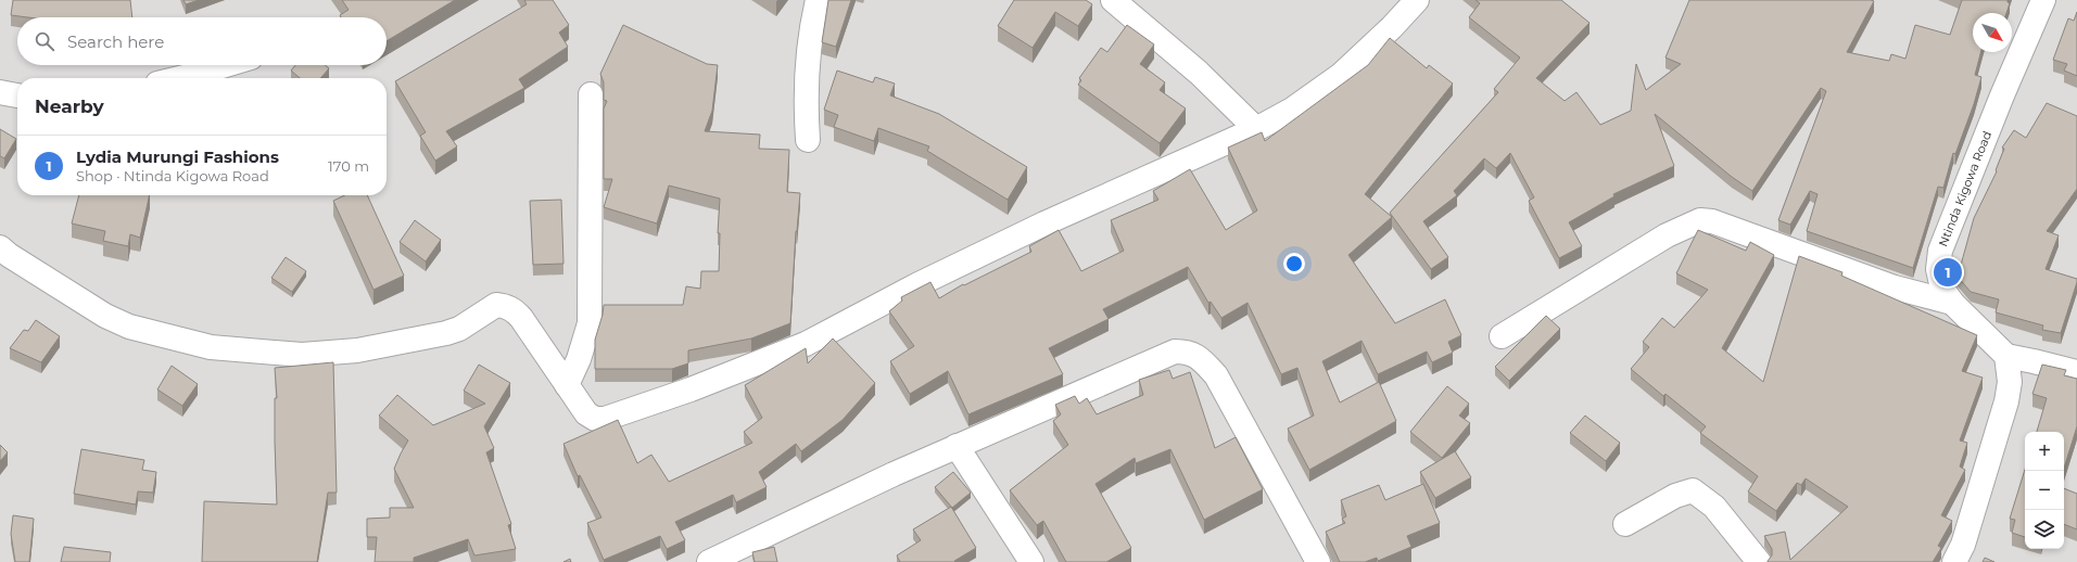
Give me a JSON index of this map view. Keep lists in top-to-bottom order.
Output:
{
  "streets": {
    "street": ["Ntinda Kigowa Road"]
  },
  "north": "bottom right",
  "page": {
    "search": "Search here",
    "heading": "Nearby",
    "list": [
      {
        "mark": "1",
        "name": "Lydia Murungi Fashions",
        "note": "Shop · Ntinda Kigowa Road",
        "value": "170 m"
      }
    ],
    "pins": "1",
    "map_buttons": ["+", "−"]
  }
}
